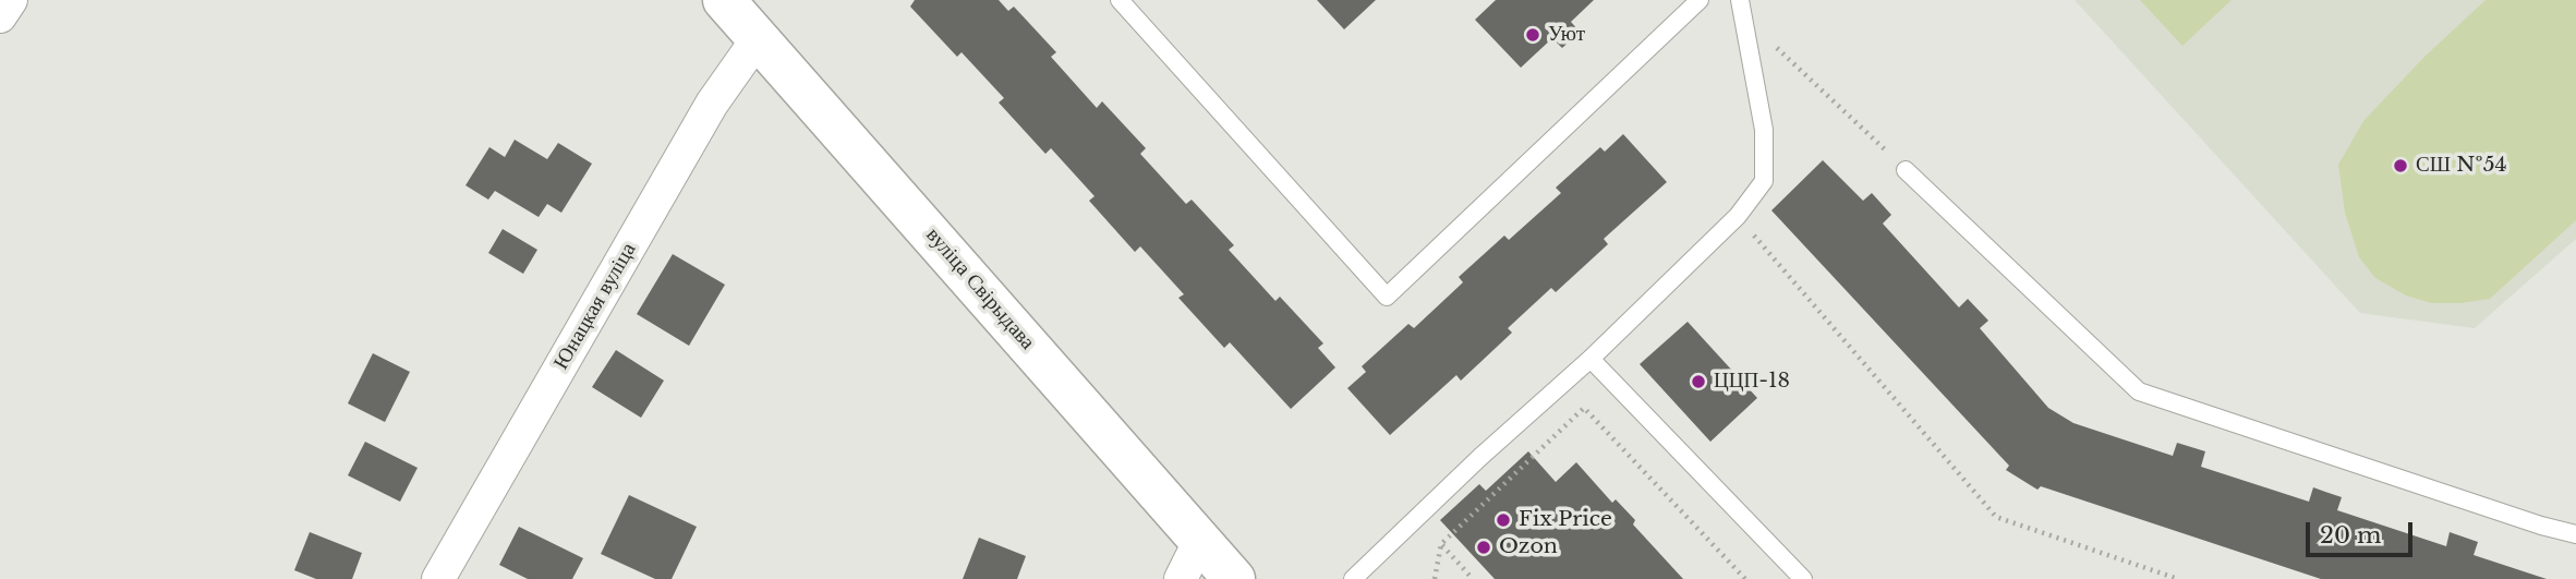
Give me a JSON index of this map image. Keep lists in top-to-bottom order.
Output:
{
  "streets": {
    "main road": ["вуліца Свірыдава"],
    "street": ["Юнацкая вуліца"]
  },
  "crossings": [
    ["вуліца Свірыдава", "Юнацкая вуліца"]
  ],
  "places": [
    "Уют",
    "СШ №54",
    "ЦЦП-18",
    "Fix Price",
    "Ozon"
  ],
  "scale_bar": "20 m"
}
